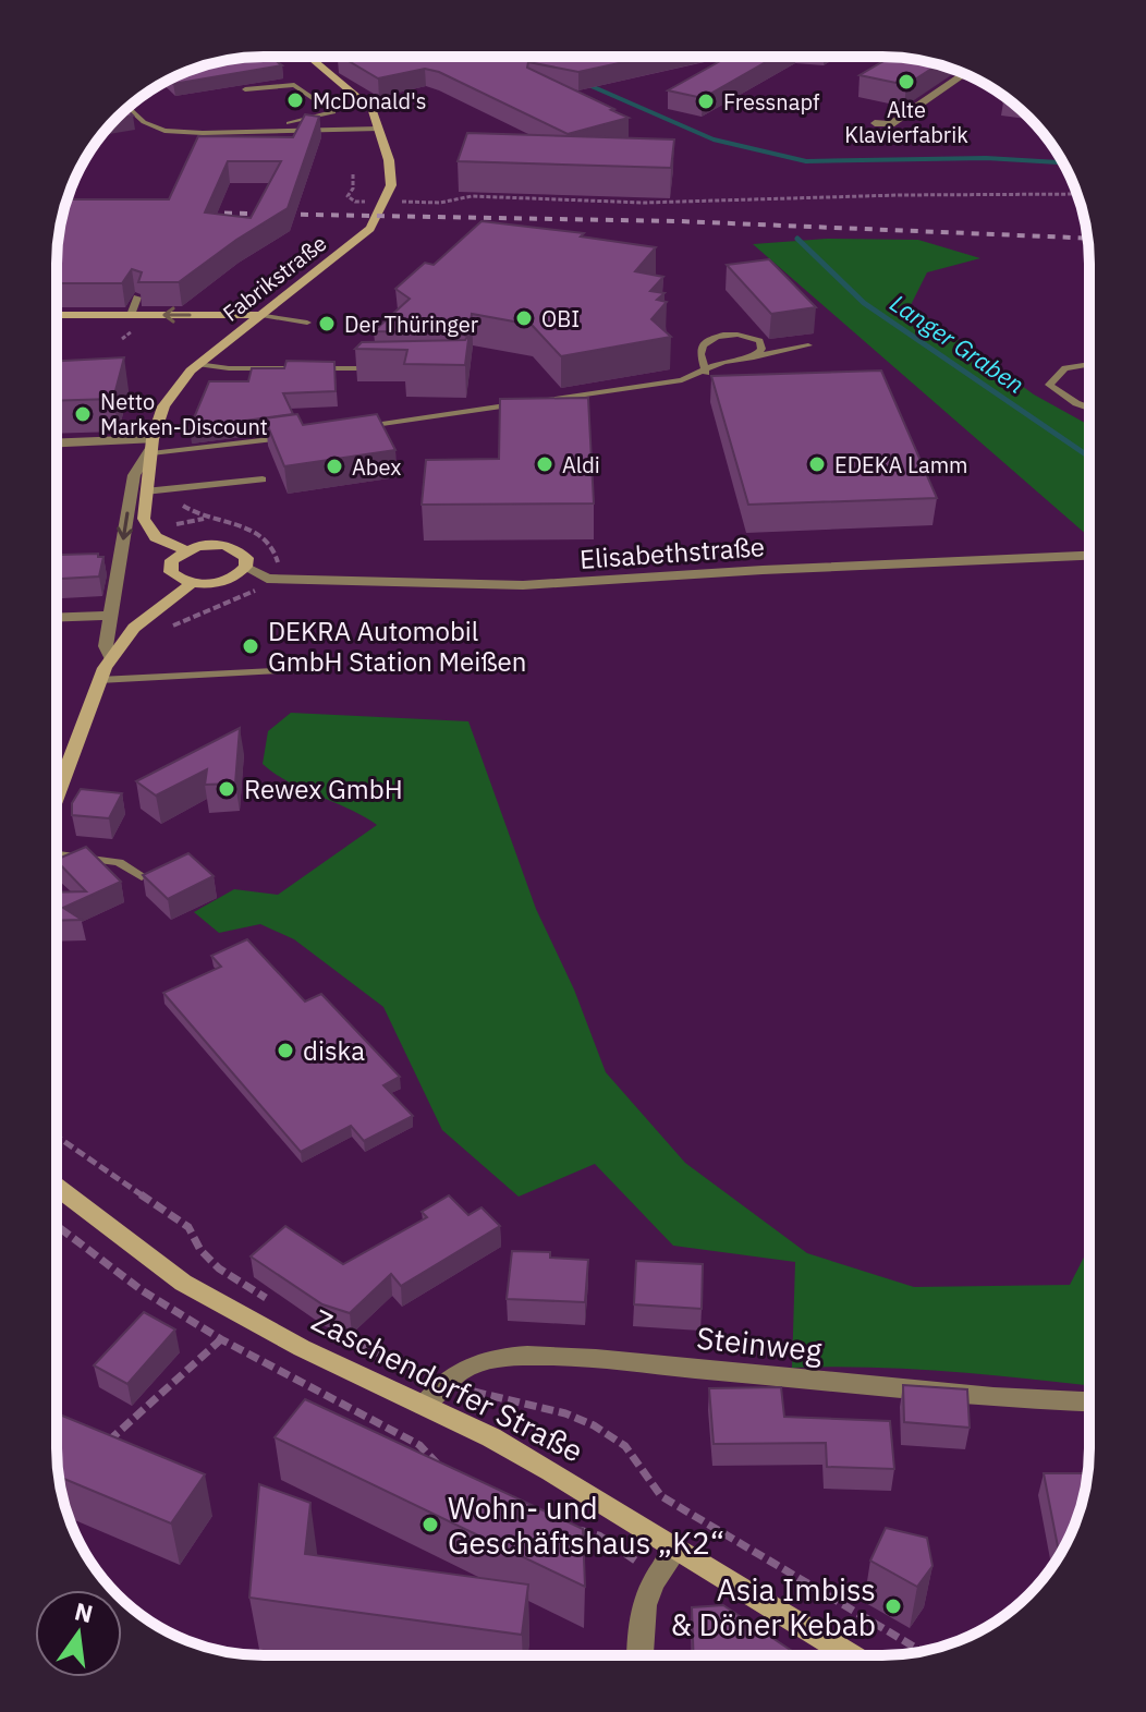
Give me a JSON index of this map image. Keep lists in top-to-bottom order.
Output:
{
  "streets": {
    "street": [
      "Fabrikstraße",
      "Elisabethstraße",
      "Steinweg",
      "Zaschendorfer Straße"
    ]
  },
  "crossings": [
    ["Steinweg", "Zaschendorfer Straße"]
  ],
  "water": ["Langer Graben"],
  "places": [
    "Alte Klavierfabrik",
    "McDonald's",
    "Fressnapf",
    "OBI",
    "Der Thüringer",
    "Netto Marken-Discount",
    "Aldi",
    "EDEKA Lamm",
    "Abex",
    "DEKRA Automobil GmbH Station Meißen",
    "Rewex GmbH",
    "diska",
    "Wohn- und Geschäftshaus „K2“",
    "Asia Imbiss & Döner Kebab"
  ],
  "north": "top"
}
